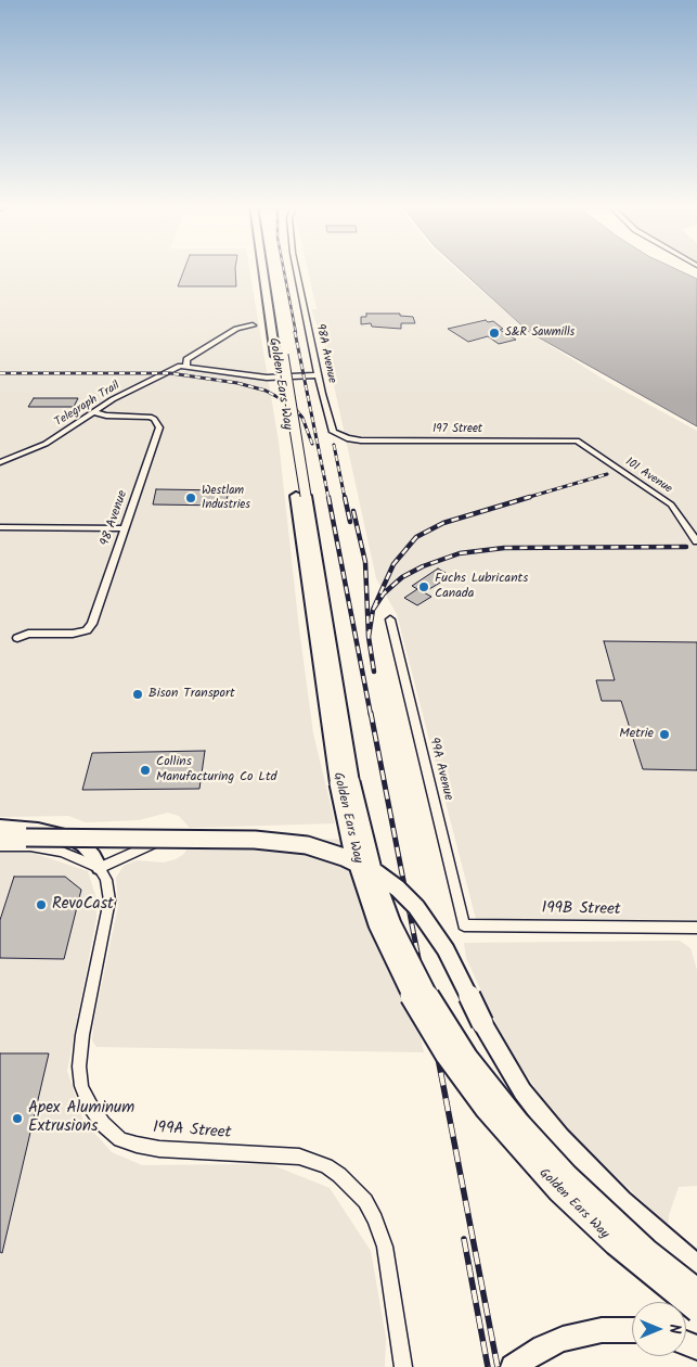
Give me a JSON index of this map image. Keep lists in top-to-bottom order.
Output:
{
  "streets": {
    "highway": ["Golden Ears Way"],
    "street": [
      "98A Avenue",
      "Telegraph Trail",
      "197 Street",
      "101 Avenue",
      "98 Avenue",
      "99A Avenue",
      "199B Street",
      "199A Street"
    ]
  },
  "crossings": [
    ["98A Avenue", "Telegraph Trail"],
    ["98A Avenue", "197 Street"],
    ["197 Street", "101 Avenue"],
    ["99A Avenue", "199B Street"]
  ],
  "places": [
    "S&R Sawmills",
    "Westlam Industries",
    "Fuchs Lubricants Canada",
    "Bison Transport",
    "Metrie",
    "Collins Manufacturing Co Ltd",
    "RevoCast",
    "Apex Aluminum Extrusions"
  ],
  "north": "right"
}
